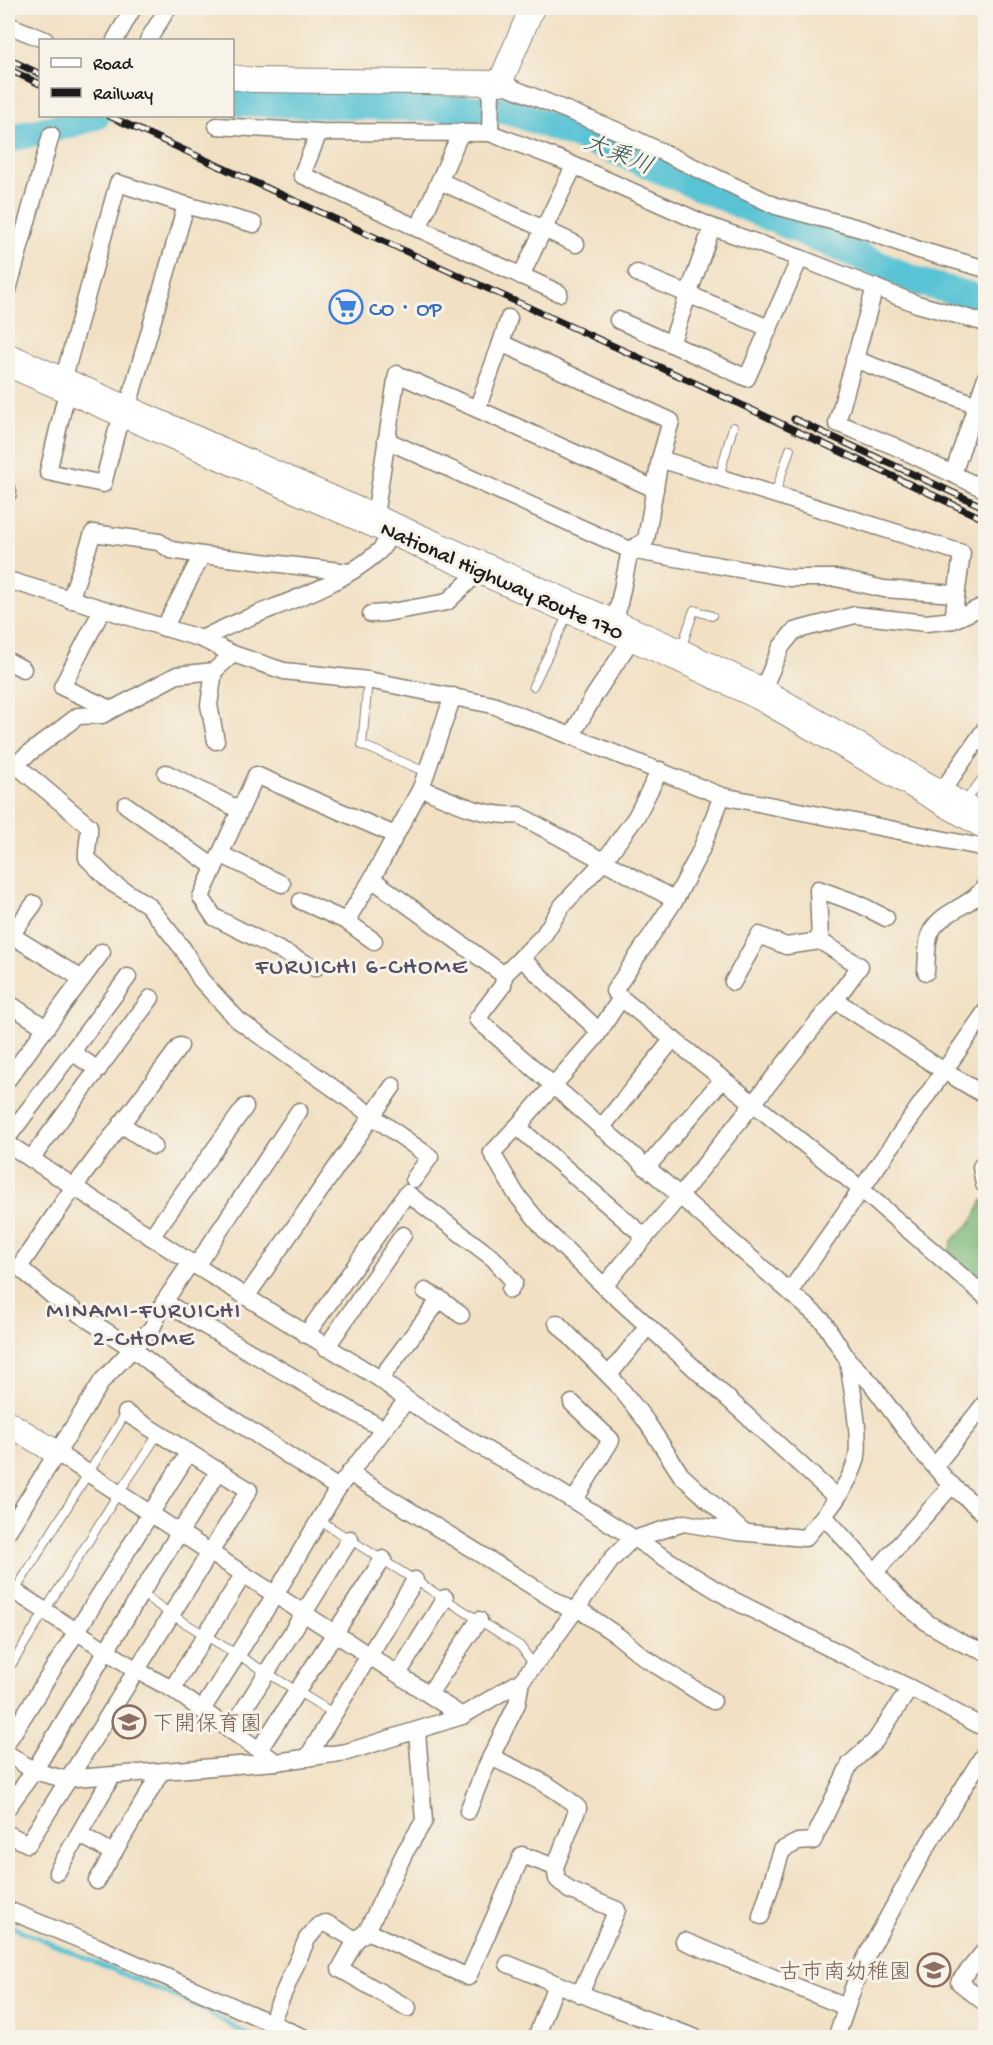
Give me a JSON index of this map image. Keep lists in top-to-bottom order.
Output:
{
  "streets": {
    "highway": ["National Highway Route 170"]
  },
  "districts": ["FURUICHI 6-CHOME", "MINAMI-FURUICHI 2-CHOME"],
  "water": ["大乗川"],
  "places": {
    "supermarket": ["CO・OP"],
    "school or university": ["下開保育園", "古市南幼稚園"]
  },
  "legend": ["Road", "Railway"]
}
